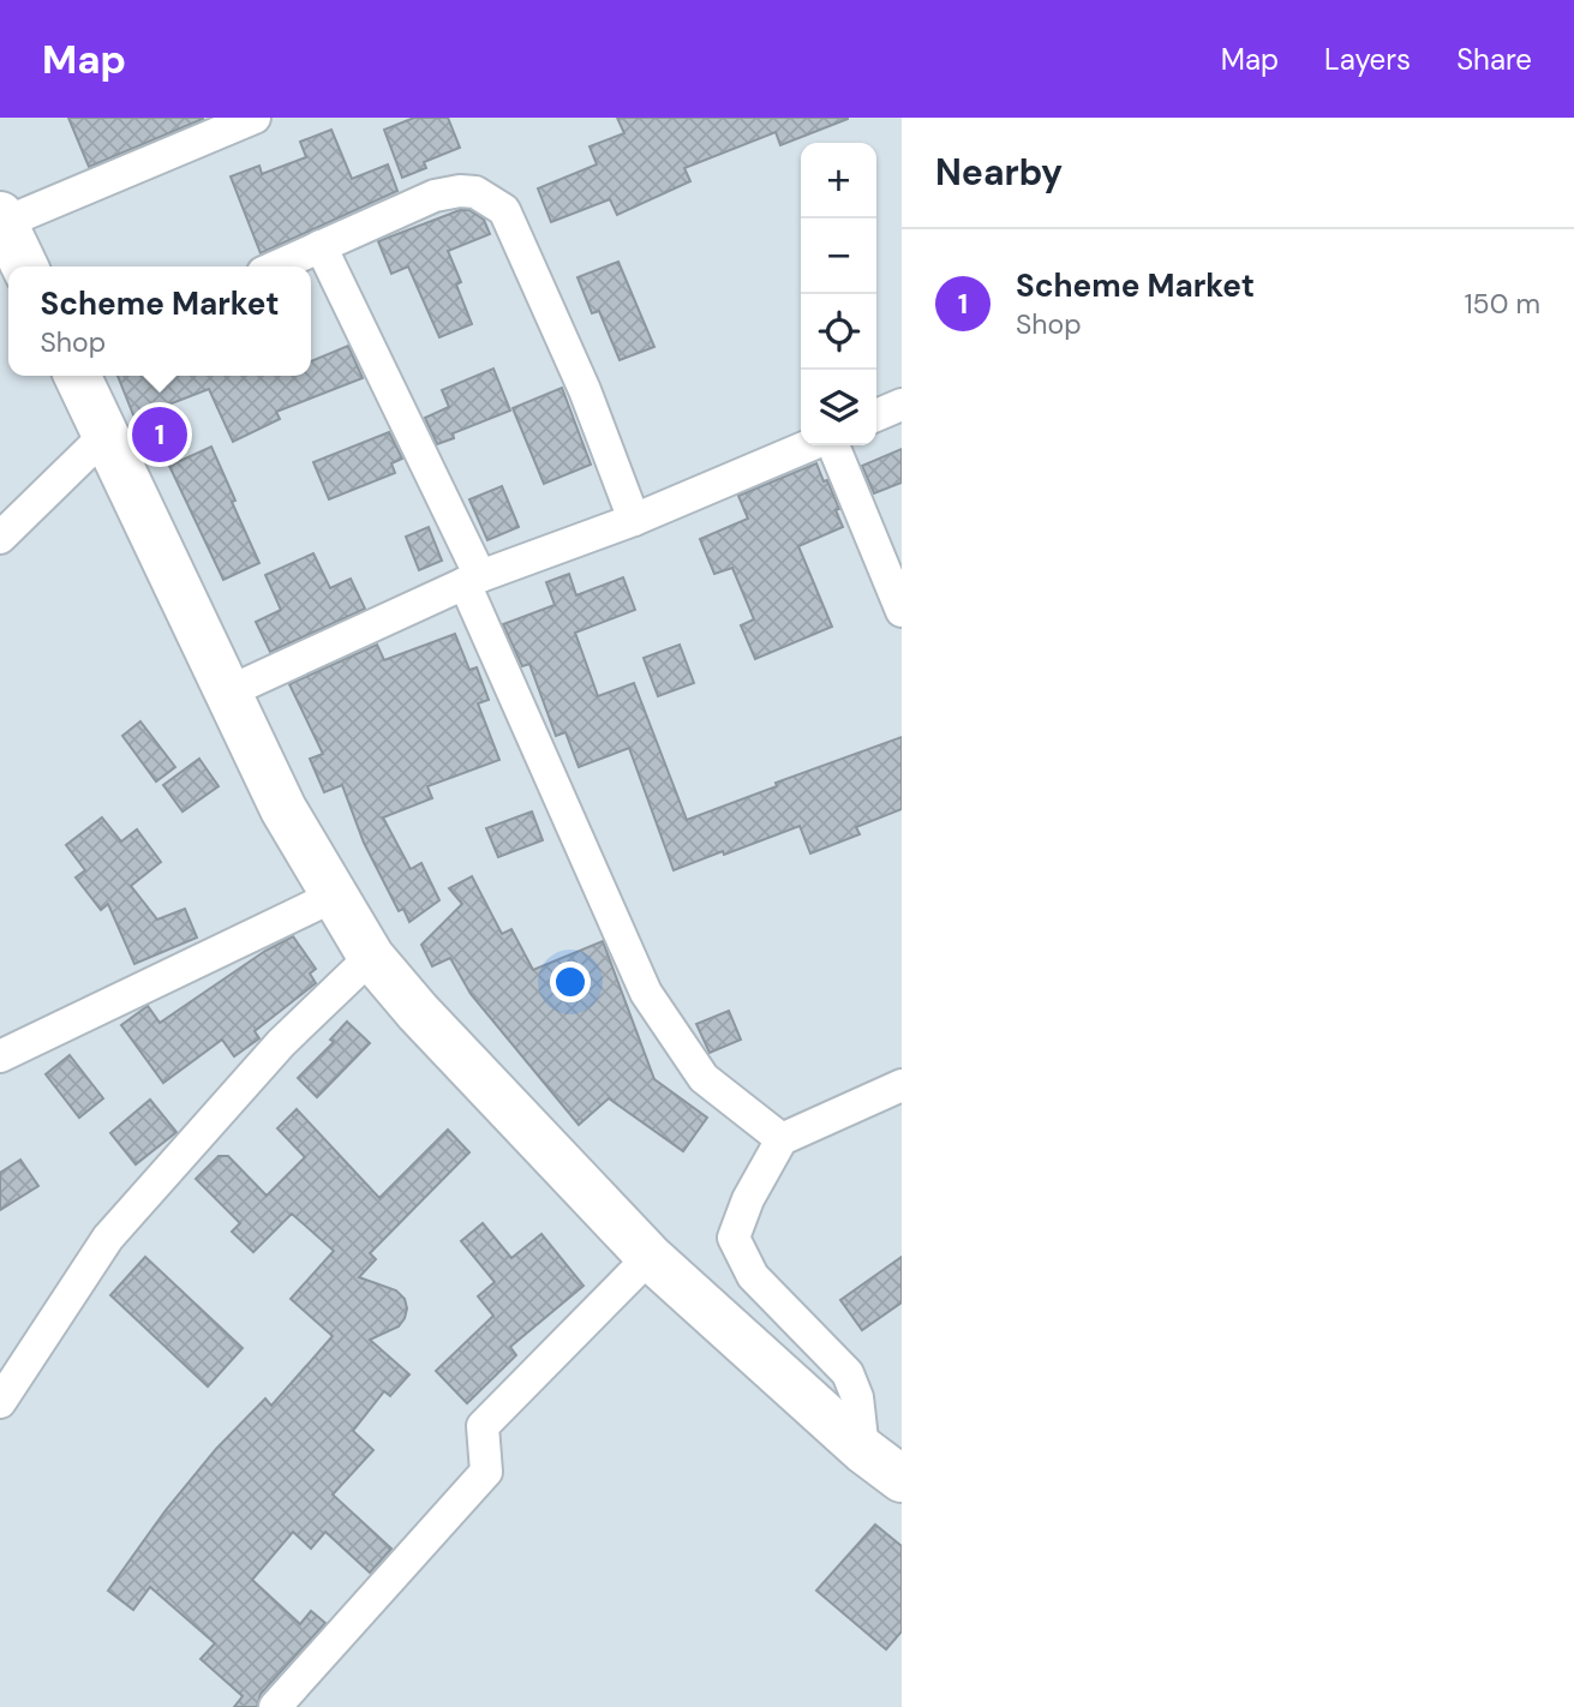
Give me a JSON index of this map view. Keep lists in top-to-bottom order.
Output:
{
  "page": {
    "header": "Map",
    "nav": ["Map", "Layers", "Share"],
    "heading": "Nearby",
    "map_buttons": ["+", "−"],
    "list": [
      {
        "mark": "1",
        "name": "Scheme Market",
        "note": "Shop",
        "value": "150 m"
      }
    ],
    "popup": ["Scheme Market", "Shop"],
    "pins": "1"
  }
}
